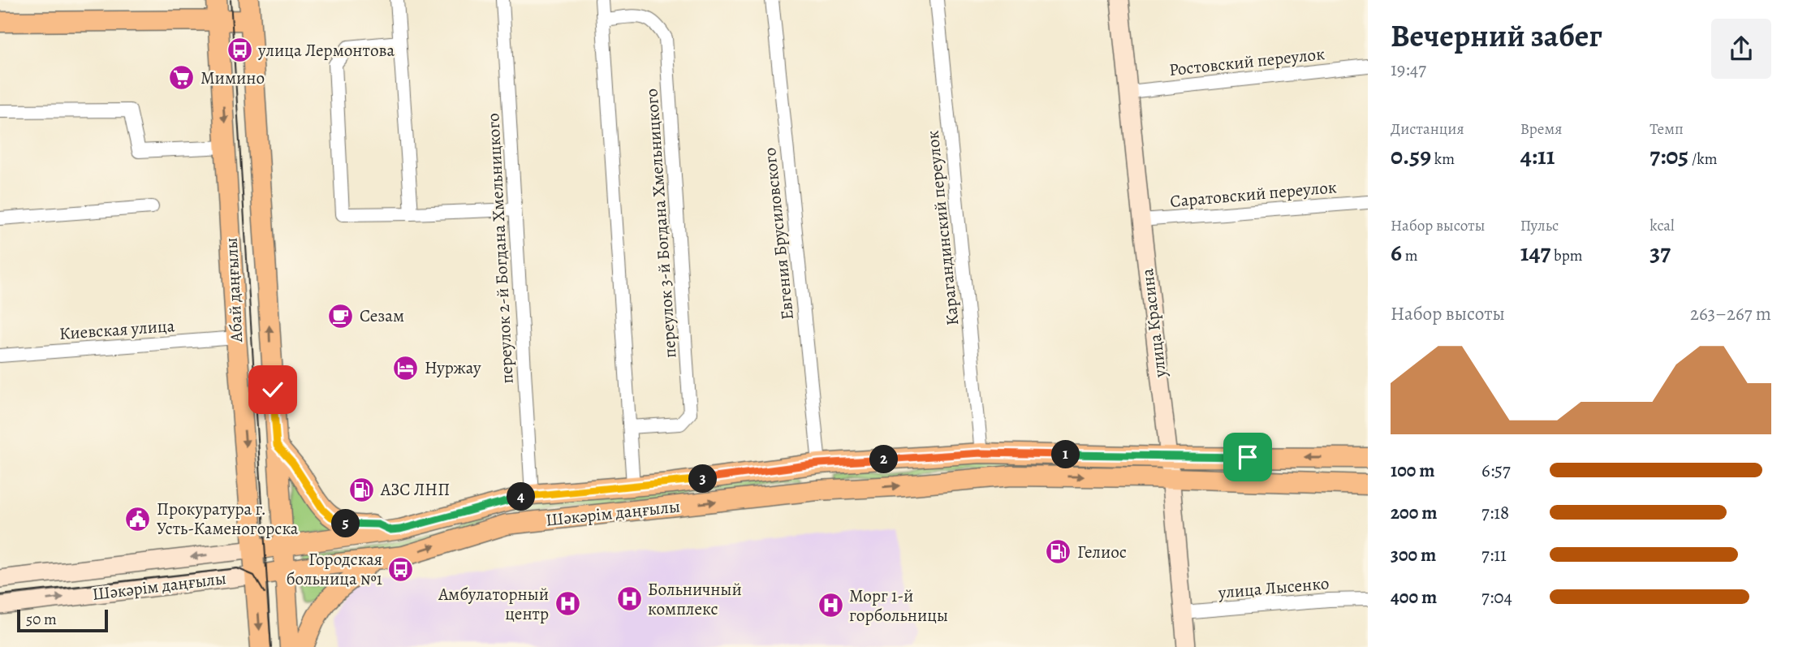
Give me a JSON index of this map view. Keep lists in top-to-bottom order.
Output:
{
  "streets": {
    "main road": ["Абай даңғылы", "Шәкәрім даңғылы"],
    "street": [
      "Ростовский переулок",
      "Саратовский переулок",
      "переулок 3-й Богдана Хмельницкого",
      "Карагандинский переулок",
      "Евгения Брусиловского",
      "переулок 2-й Богдана Хмельницкого",
      "улица Красина",
      "Киевская улица",
      "улица Лысенко"
    ]
  },
  "crossings": [
    ["Ростовский переулок", "улица Красина"],
    ["Саратовский переулок", "улица Красина"],
    ["Карагандинский переулок", "Шәкәрім даңғылы"],
    ["Евгения Брусиловского", "Шәкәрім даңғылы"],
    ["переулок 2-й Богдана Хмельницкого", "Шәкәрім даңғылы"],
    ["Абай даңғылы", "Киевская улица"],
    ["Абай даңғылы", "Шәкәрім даңғылы"],
    ["улица Красина", "Шәкәрім даңғылы"],
    ["улица Красина", "улица Лысенко"]
  ],
  "places": {
    "bus stop": ["улица Лермонтова", "Городская больница №1"],
    "supermarket": ["Мимино"],
    "cafe": ["Сезам"],
    "hotel": ["Нуржау"],
    "fuel station": ["АЗС ЛНП", "Гелиос"],
    "public building": ["Прокуратура г. Усть-Каменогорска"],
    "hospital": ["Больничный комплекс", "Амбулаторный центр", "Морг 1-й горбольницы"]
  },
  "scale_bar": "50 m",
  "page": {
    "heading": ["Вечерний забег", "19:47"],
    "stats": [
      ["Дистанция", "0.59 km"],
      ["Время", "4:11"],
      ["Темп", "7:05 /km"],
      ["Набор высоты", "6 m"],
      ["Пульс", "147 bpm"],
      ["kcal", "37"]
    ],
    "chart": ["Набор высоты", "263–267 m"],
    "pins": [
      "1",
      "2",
      "3",
      "4",
      "5"
    ],
    "list": [
      {
        "name": "100 m",
        "note": "6:57"
      },
      {
        "name": "200 m",
        "note": "7:18"
      },
      {
        "name": "300 m",
        "note": "7:11"
      },
      {
        "name": "400 m",
        "note": "7:04"
      }
    ],
    "scale": "50 m"
  }
}
